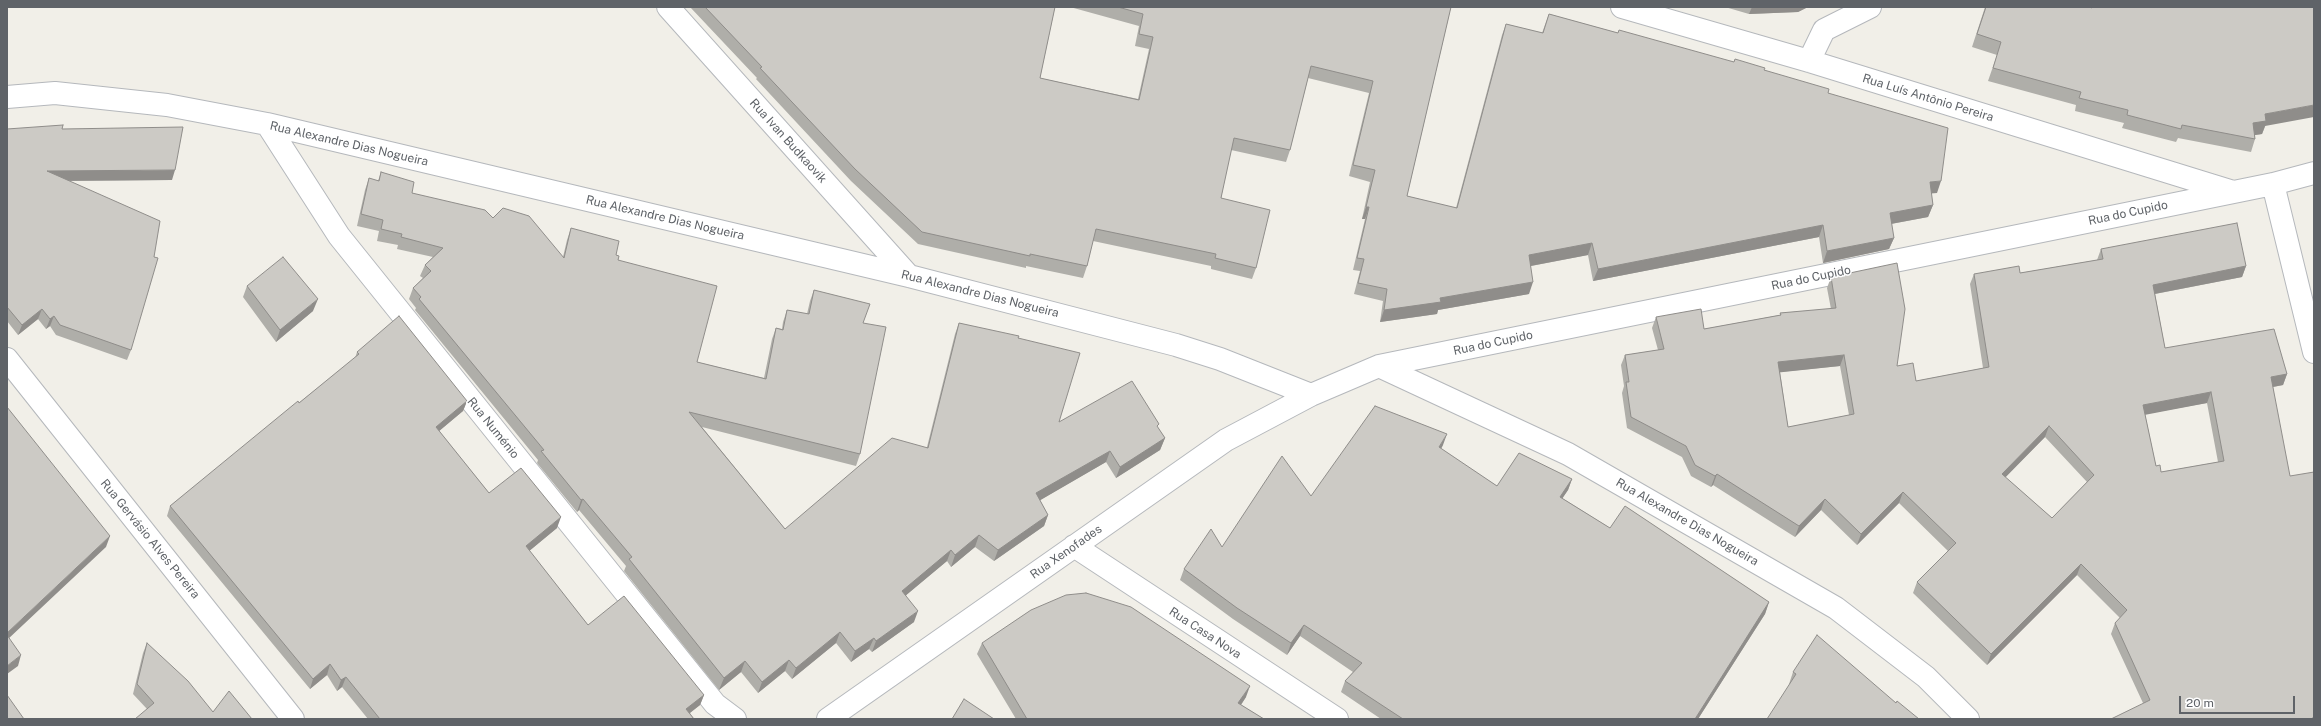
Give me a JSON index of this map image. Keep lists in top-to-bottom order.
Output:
{
  "streets": {
    "street": [
      "Rua Luís Antônio Pereira",
      "Rua Ivan Budkaovik",
      "Rua Alexandre Dias Nogueira",
      "Rua do Cupido",
      "Rua Numénio",
      "Rua Gervásio Alves Pereira",
      "Rua Xenofades",
      "Rua Casa Nova"
    ]
  },
  "crossings": [
    ["Rua Luís Antônio Pereira", "Rua do Cupido"],
    ["Rua Ivan Budkaovik", "Rua Alexandre Dias Nogueira"],
    ["Rua Alexandre Dias Nogueira", "Rua do Cupido"],
    ["Rua Alexandre Dias Nogueira", "Rua Numénio"],
    ["Rua Alexandre Dias Nogueira", "Rua Xenofades"],
    ["Rua do Cupido", "Rua Xenofades"],
    ["Rua Xenofades", "Rua Casa Nova"]
  ],
  "scale_bar": "20 m"
}
